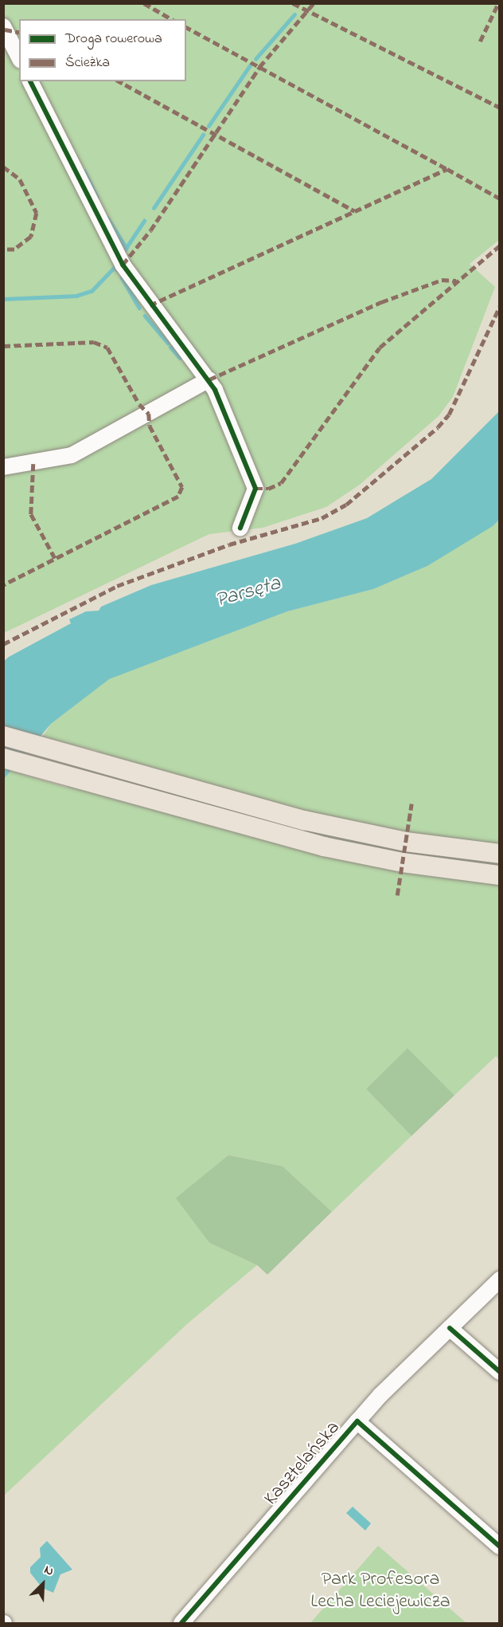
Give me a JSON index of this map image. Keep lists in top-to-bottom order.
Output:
{
  "streets": {
    "street": ["Kasztelańska"]
  },
  "water": ["Parsęta"],
  "parks": ["Park Profesora Lecha Leciejewicza"],
  "legend": ["Droga rowerowa", "Ścieżka"],
  "north": "top right"
}
